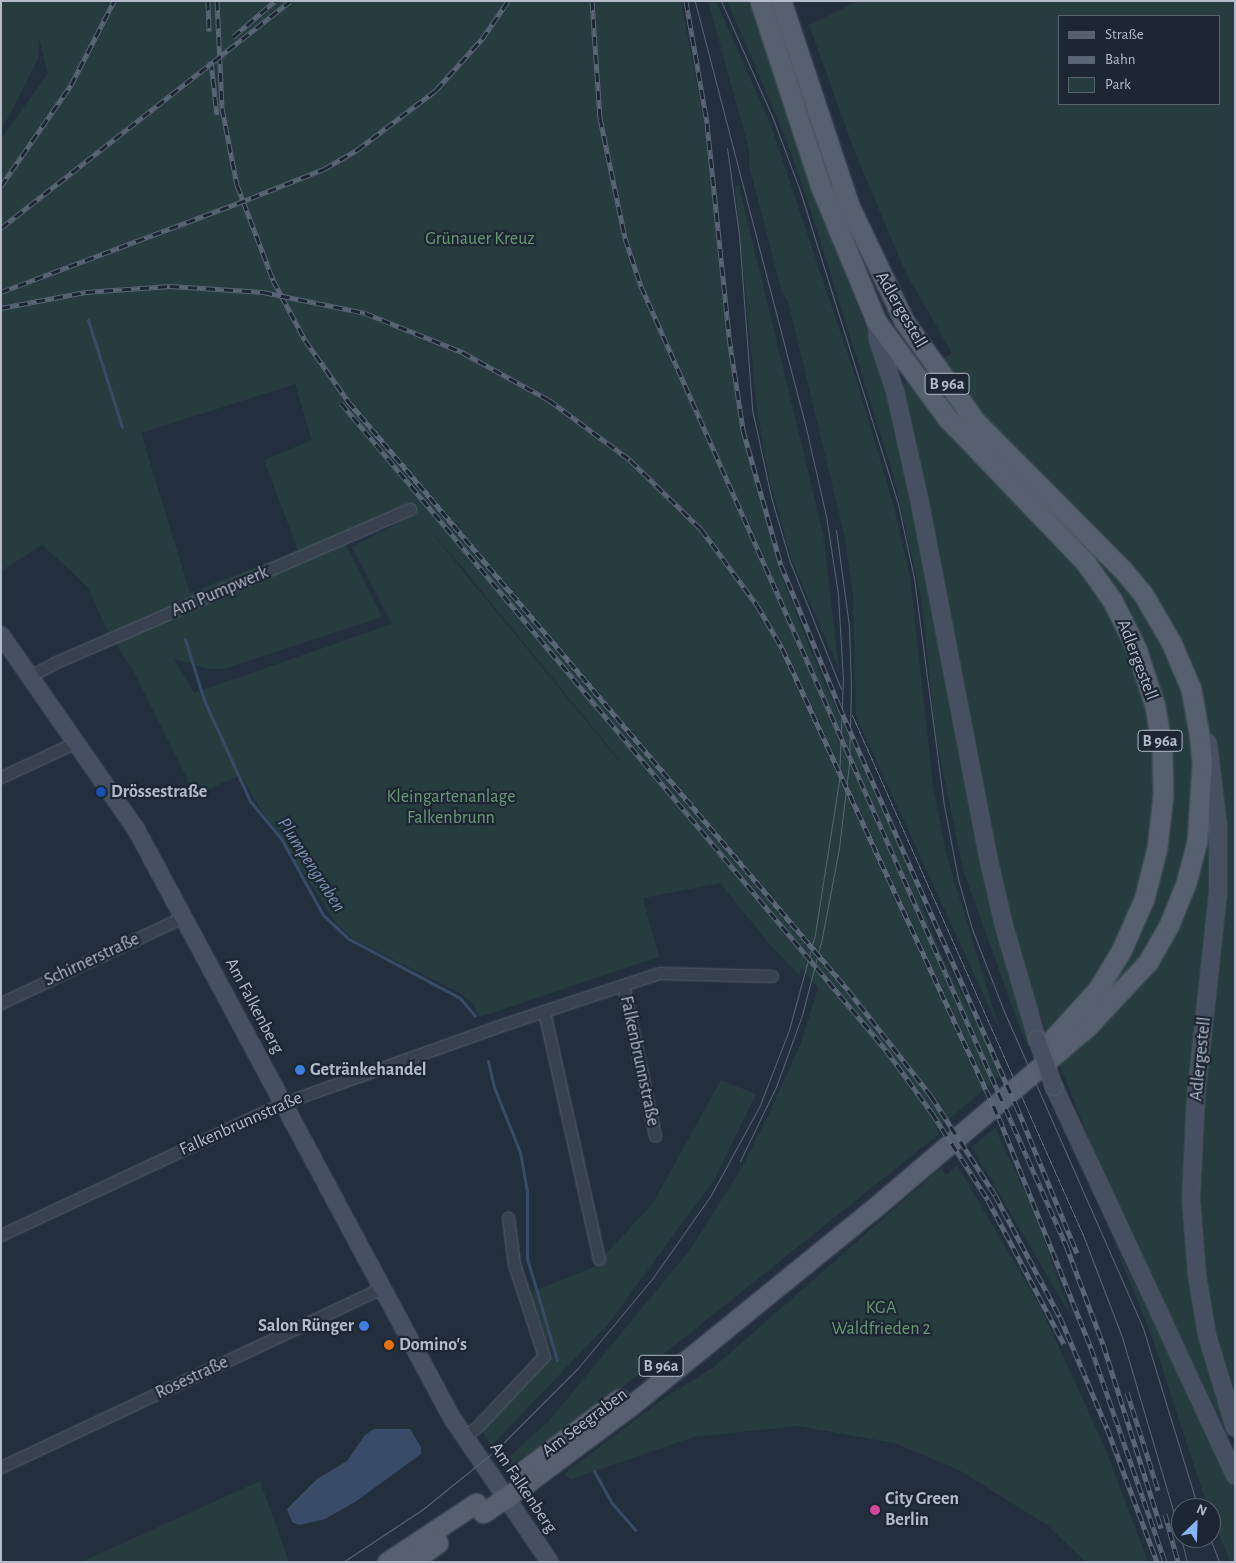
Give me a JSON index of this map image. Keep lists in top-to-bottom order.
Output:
{
  "streets": {
    "main road": [
      "Adlergestell",
      "B 96a",
      "Am Falkenberg",
      "Am Seegraben"
    ],
    "street": [
      "Am Pumpwerk",
      "Schirnerstraße",
      "Falkenbrunnstraße",
      "Rosestraße"
    ]
  },
  "crossings": [
    ["Adlergestell", "Am Seegraben"],
    ["Am Pumpwerk", "Am Falkenberg"],
    ["Schirnerstraße", "Am Falkenberg"],
    ["Am Falkenberg", "Falkenbrunnstraße"],
    ["Am Falkenberg", "Rosestraße"]
  ],
  "water": ["Plumpengraben"],
  "parks": ["Grünauer Kreuz", "Kleingartenanlage Falkenbrunn", "KGA Waldfrieden 2"],
  "places": [
    "Drössestraße",
    "Getränkehandel",
    "Salon Rünger",
    "Domino's",
    "City Green Berlin"
  ],
  "legend": ["Straße", "Bahn", "Park"],
  "north": "top right"
}
